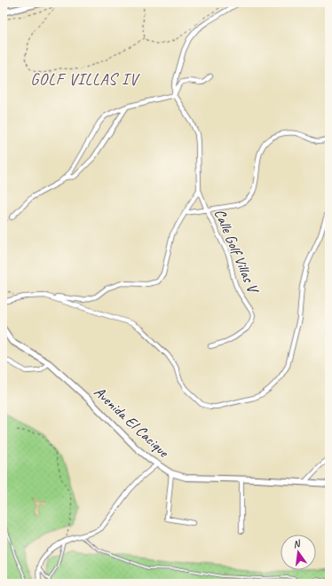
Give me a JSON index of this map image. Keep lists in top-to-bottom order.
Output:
{
  "streets": {
    "street": ["Calle Golf Villas V", "Avenida El Cacique"]
  },
  "districts": ["GOLF VILLAS IV"],
  "north": "top"
}
